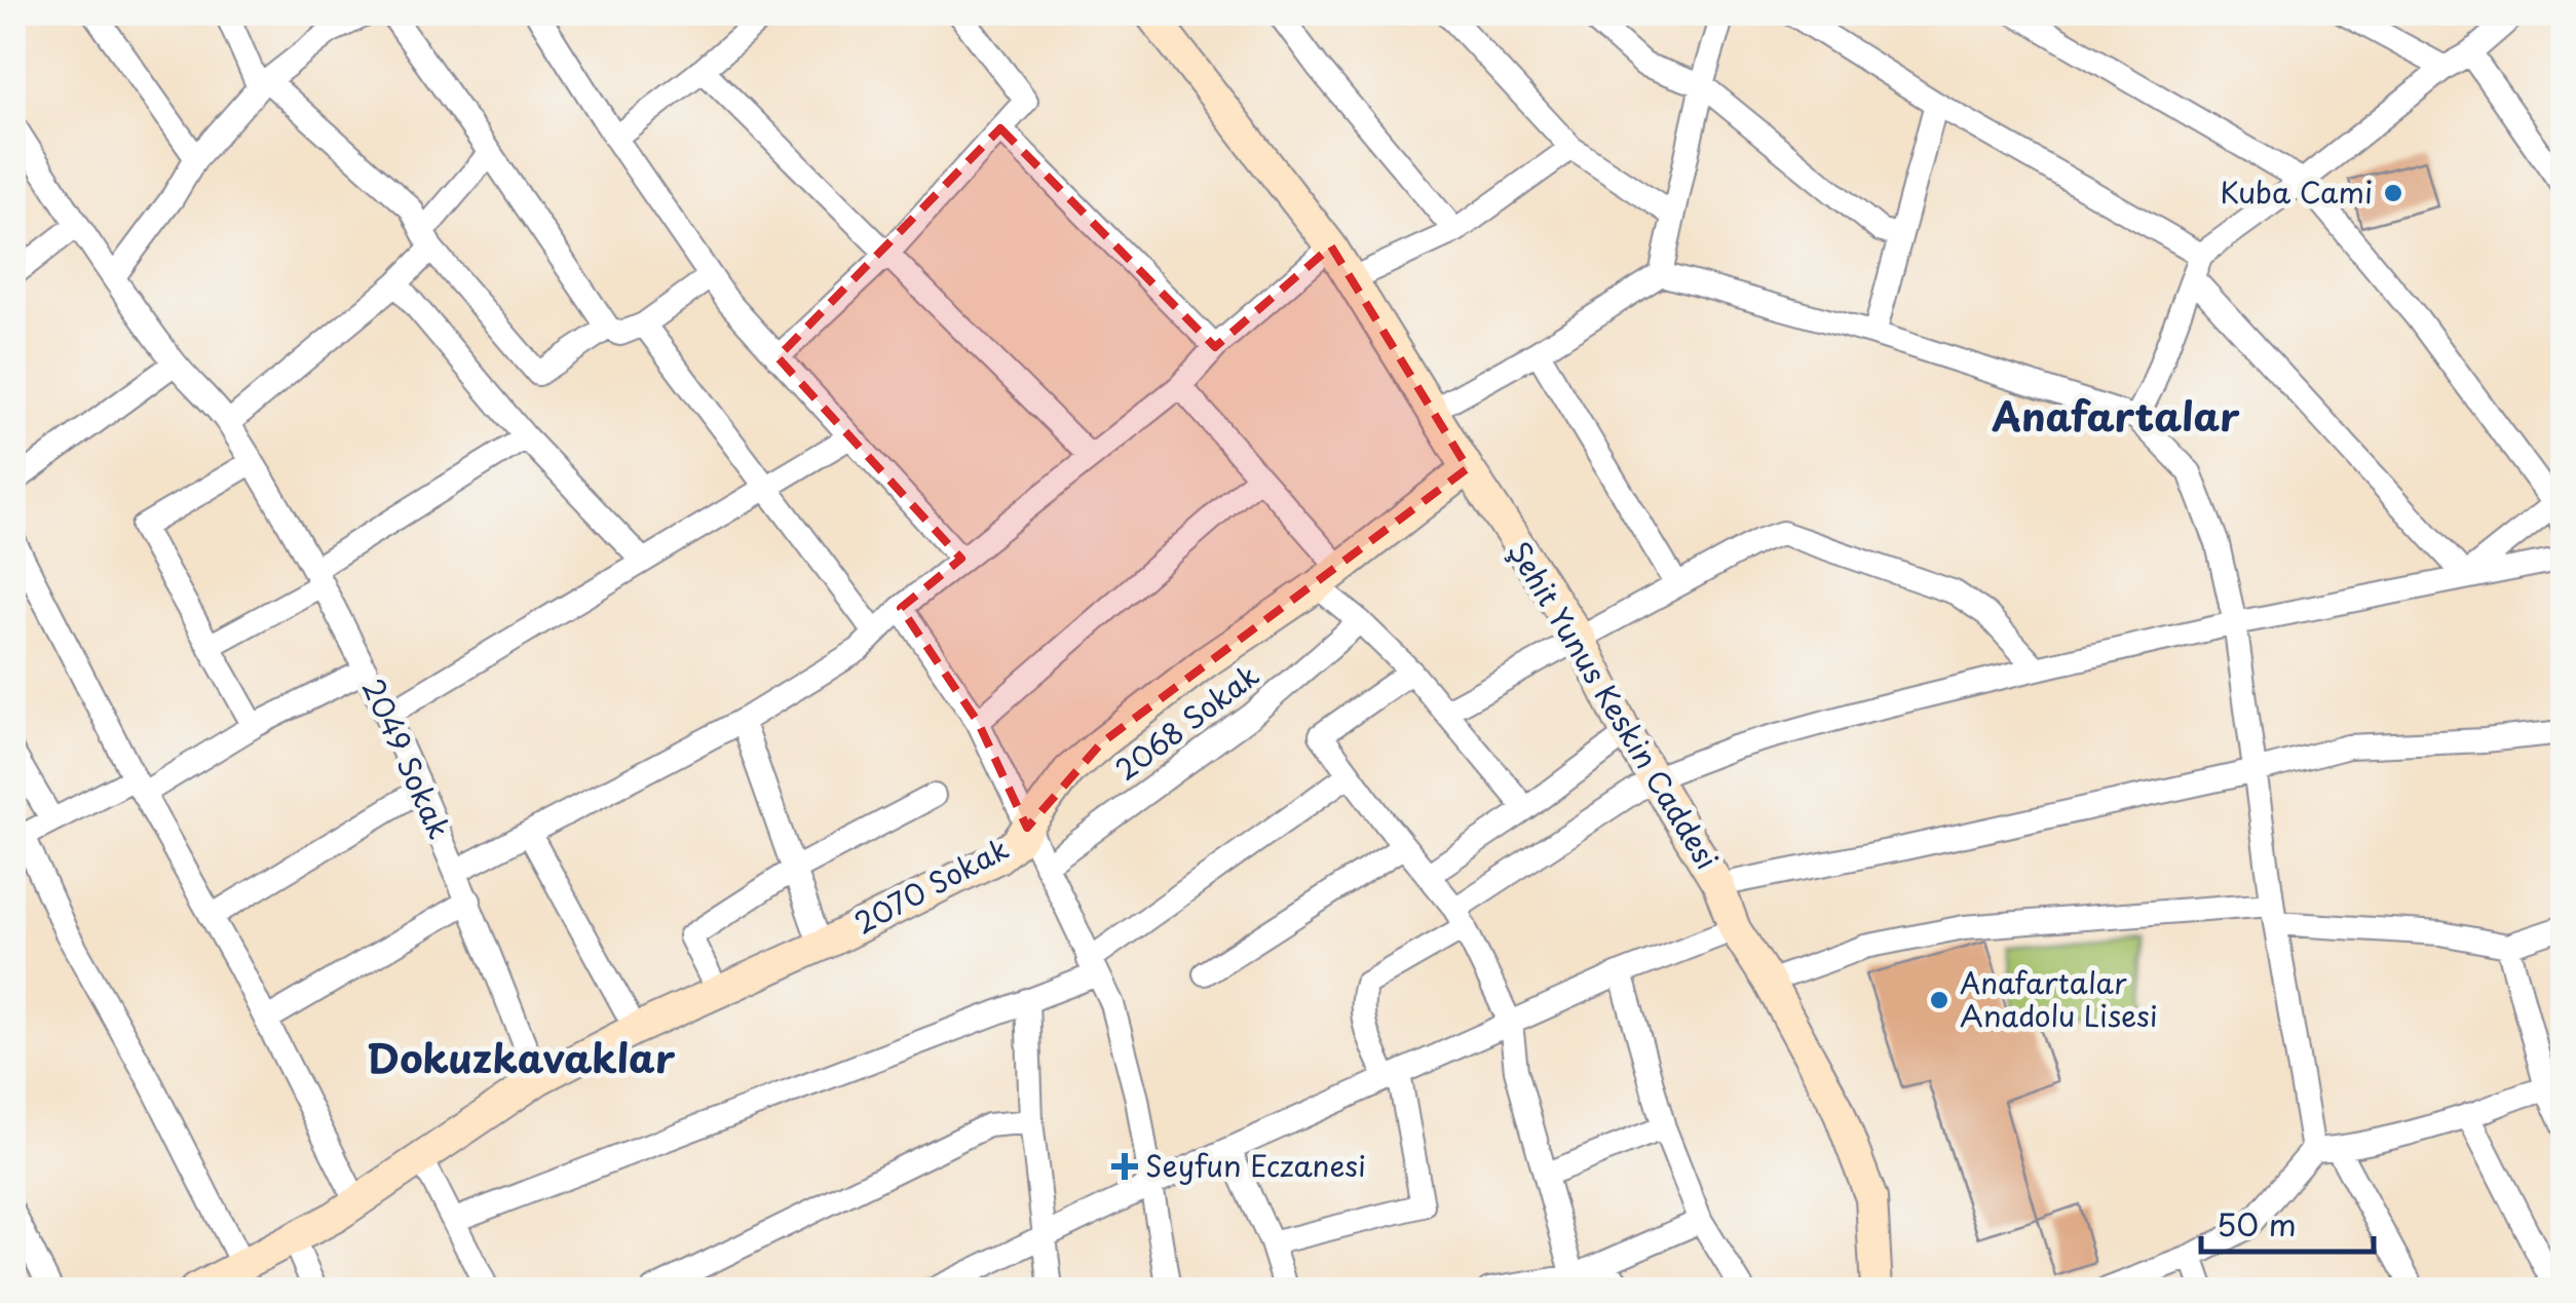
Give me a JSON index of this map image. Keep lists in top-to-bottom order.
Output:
{
  "streets": {
    "street": [
      "Şehit Yunus Keskin Caddesi",
      "2068 Sokak",
      "2049 Sokak",
      "2070 Sokak"
    ]
  },
  "crossings": [
    ["Şehit Yunus Keskin Caddesi", "2070 Sokak"],
    ["2049 Sokak", "2070 Sokak"]
  ],
  "districts": ["Anafartalar", "Dokuzkavaklar"],
  "places": {
    "other": ["Kuba Cami", "Anafartalar Anadolu Lisesi"],
    "health": ["Seyfun Eczanesi"]
  },
  "scale_bar": "50 m"
}
